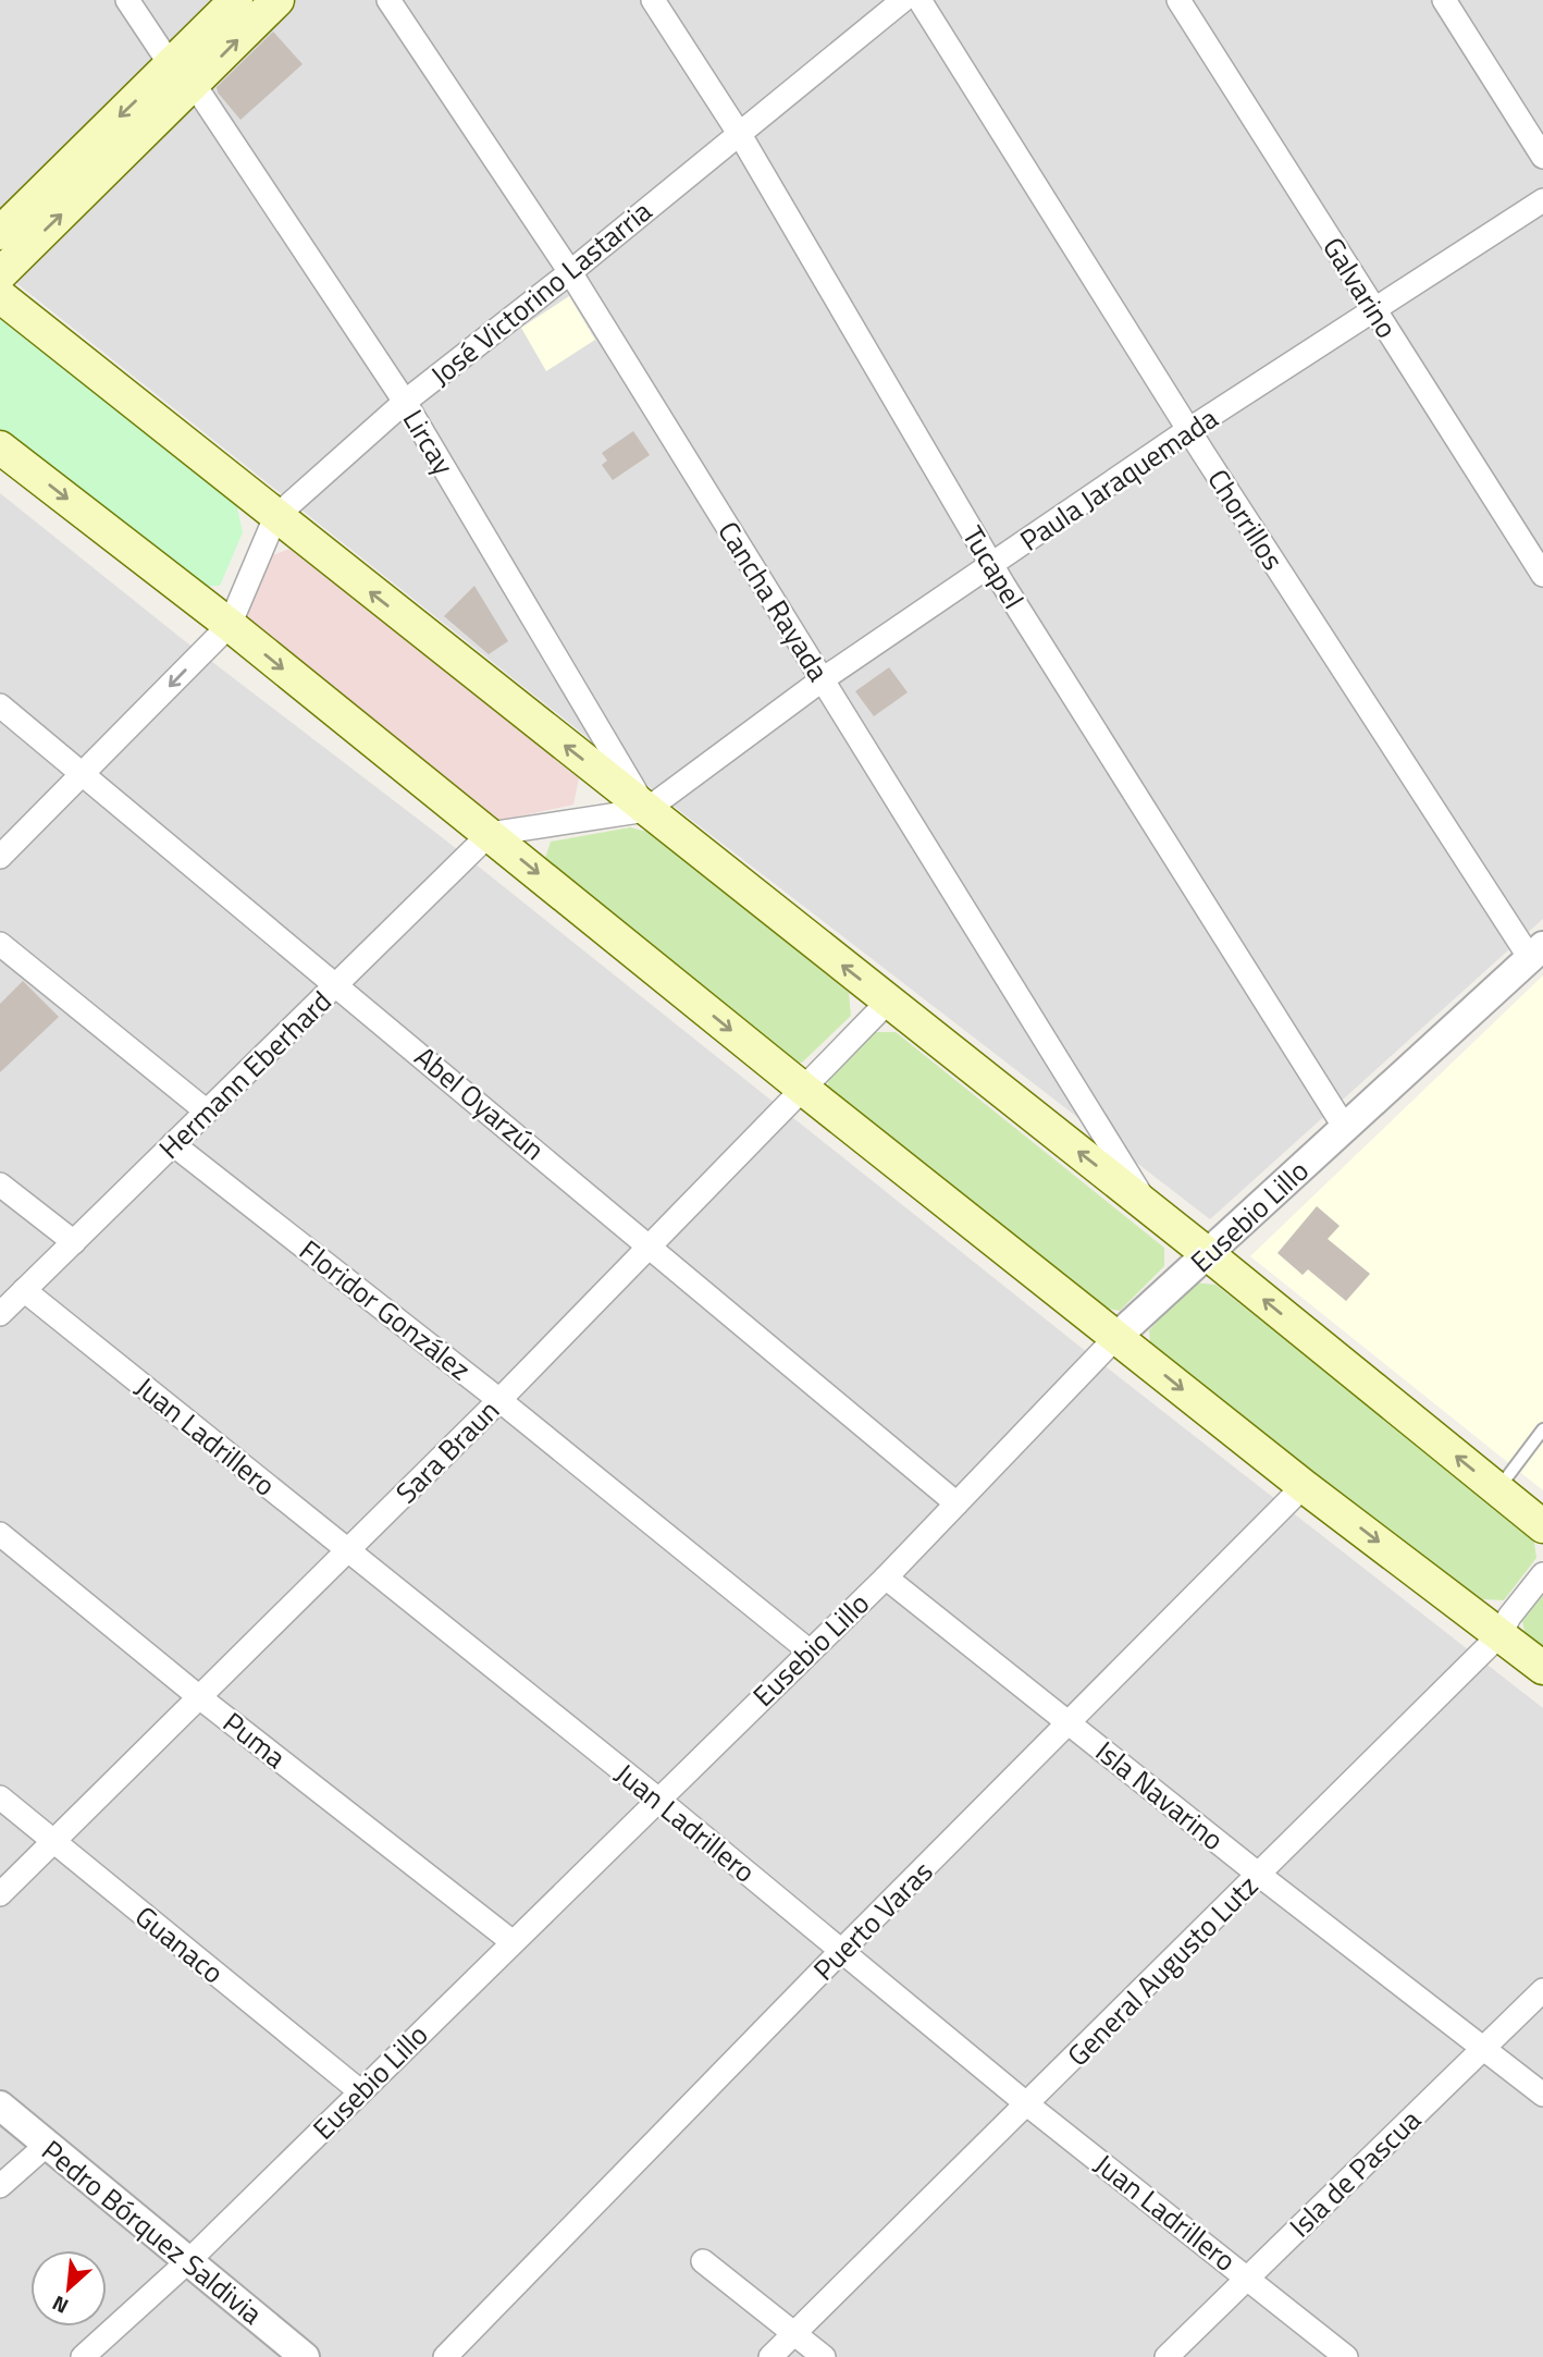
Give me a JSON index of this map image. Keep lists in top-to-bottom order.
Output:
{
  "streets": {
    "street": [
      "Galvarino",
      "José Victorino Lastarria",
      "Lircay",
      "Paula Jaraquemada",
      "Chorrillos",
      "Tucapel",
      "Cancha Rayada",
      "Hermann Eberhard",
      "Abel Oyarzún",
      "Eusebio Lillo",
      "Floridor González",
      "Juan Ladrillero",
      "Sara Braun",
      "Puma",
      "Isla Navarino",
      "Puerto Varas",
      "Guanaco",
      "General Augusto Lutz",
      "Isla de Pascua",
      "Pedro Bórquez Saldivia"
    ]
  },
  "crossings": [
    ["Galvarino", "Paula Jaraquemada"],
    ["José Victorino Lastarria", "Lircay"],
    ["José Victorino Lastarria", "Tucapel"],
    ["José Victorino Lastarria", "Cancha Rayada"],
    ["Lircay", "Paula Jaraquemada"],
    ["Paula Jaraquemada", "Chorrillos"],
    ["Paula Jaraquemada", "Tucapel"],
    ["Paula Jaraquemada", "Cancha Rayada"],
    ["Paula Jaraquemada", "Hermann Eberhard"],
    ["Chorrillos", "Eusebio Lillo"],
    ["Tucapel", "Eusebio Lillo"],
    ["Hermann Eberhard", "Abel Oyarzún"],
    ["Hermann Eberhard", "Floridor González"],
    ["Hermann Eberhard", "Juan Ladrillero"],
    ["Abel Oyarzún", "Eusebio Lillo"],
    ["Abel Oyarzún", "Sara Braun"],
    ["Eusebio Lillo", "Floridor González"],
    ["Eusebio Lillo", "Juan Ladrillero"],
    ["Eusebio Lillo", "Puma"],
    ["Eusebio Lillo", "Isla Navarino"],
    ["Eusebio Lillo", "Guanaco"],
    ["Eusebio Lillo", "Pedro Bórquez Saldivia"],
    ["Floridor González", "Sara Braun"],
    ["Juan Ladrillero", "Sara Braun"],
    ["Juan Ladrillero", "Puerto Varas"],
    ["Juan Ladrillero", "General Augusto Lutz"],
    ["Juan Ladrillero", "Isla de Pascua"],
    ["Sara Braun", "Puma"],
    ["Sara Braun", "Guanaco"],
    ["Isla Navarino", "Puerto Varas"],
    ["Isla Navarino", "General Augusto Lutz"],
    ["Isla Navarino", "Isla de Pascua"]
  ],
  "north": "bottom left"
}
